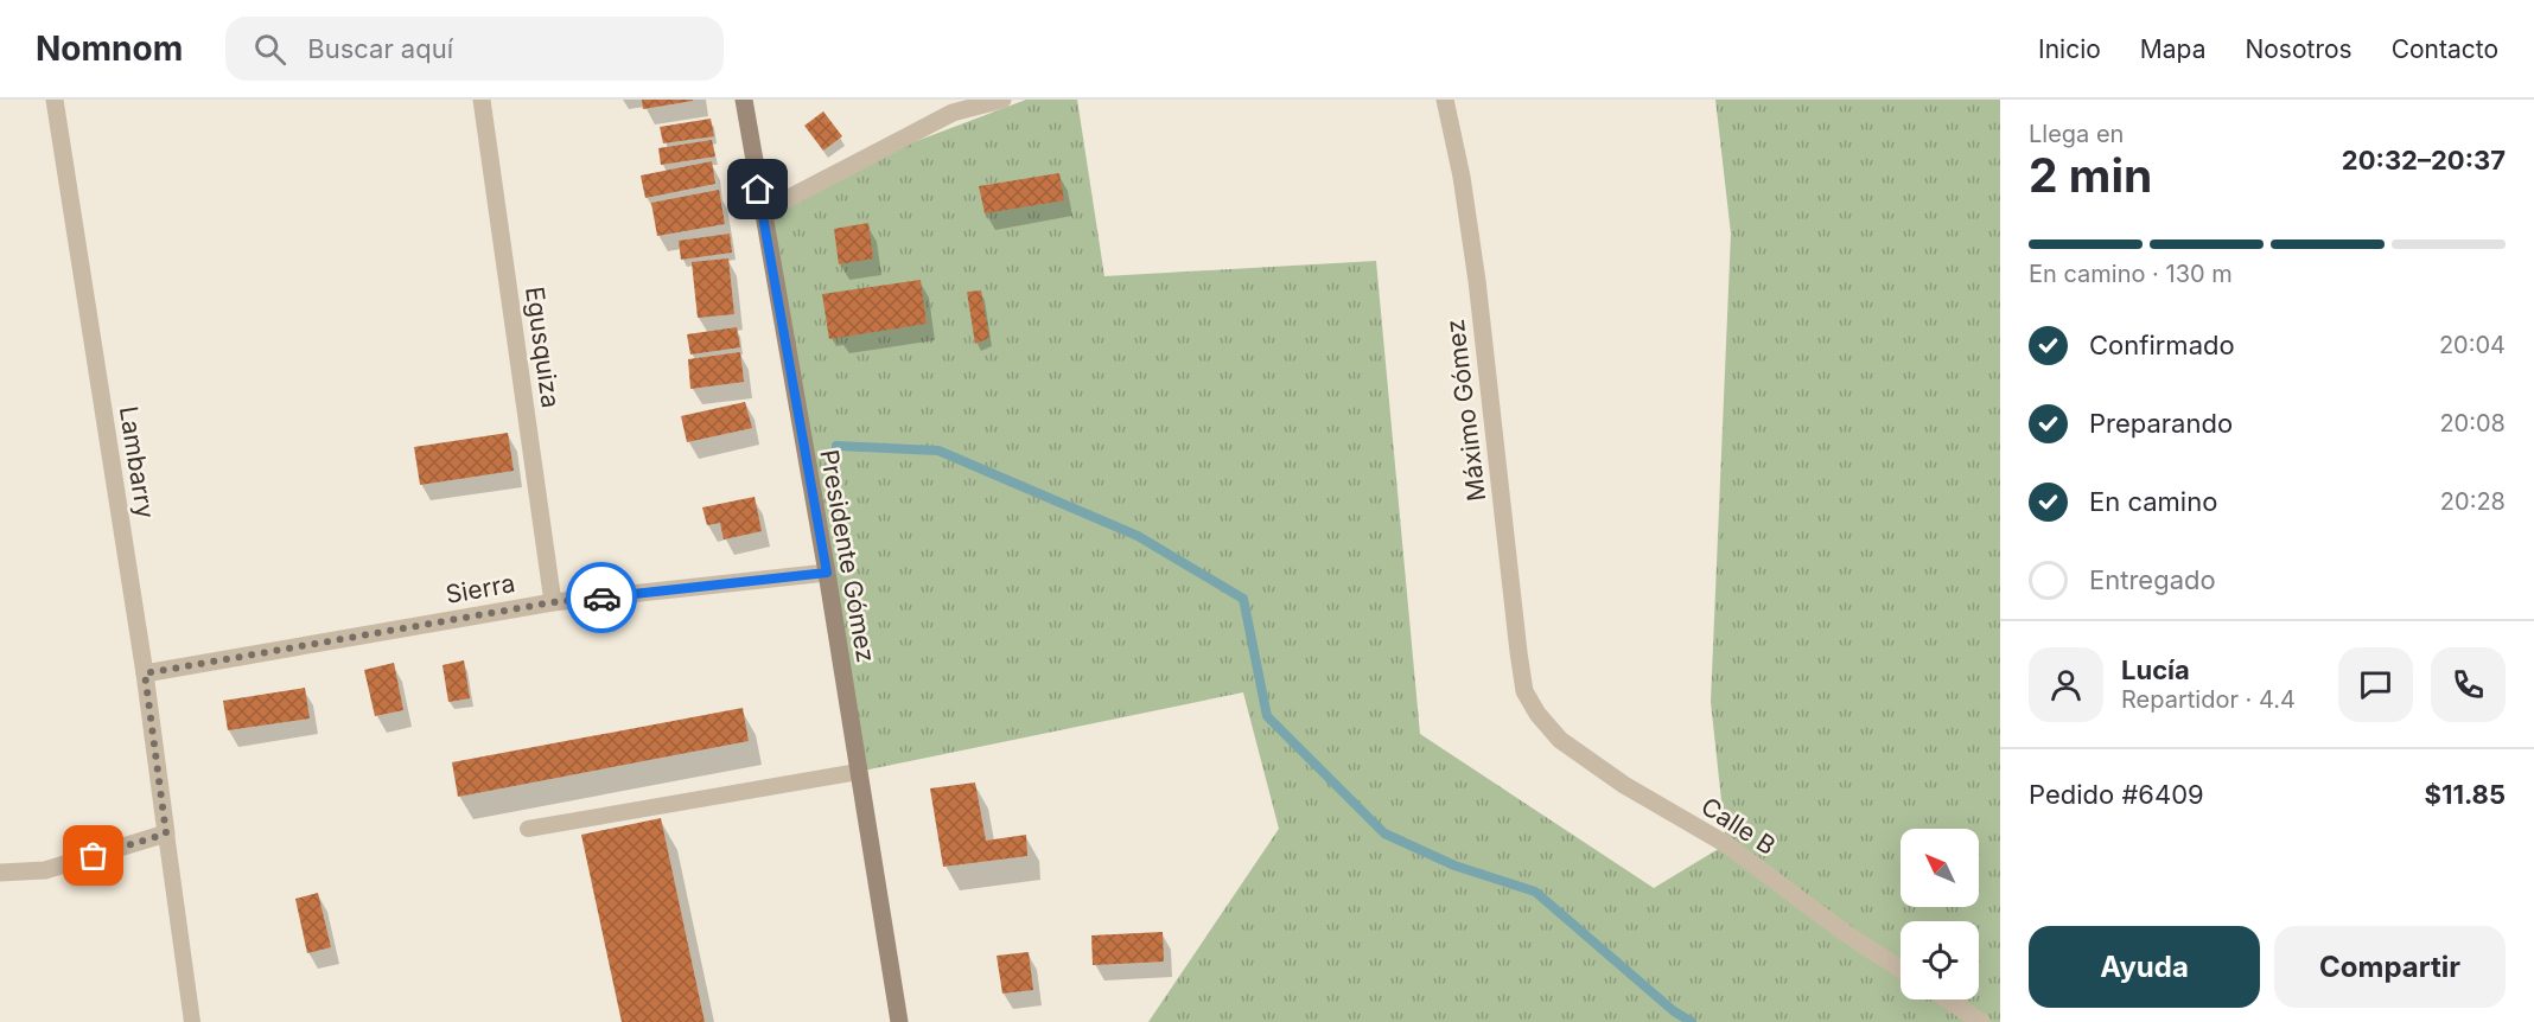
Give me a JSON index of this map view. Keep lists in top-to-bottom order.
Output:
{
  "streets": {
    "main road": ["Presidente Gómez"],
    "street": [
      "Egusquiza",
      "Máximo Gómez",
      "Lambarry",
      "Sierra",
      "Calle B"
    ]
  },
  "crossings": [
    ["Egusquiza", "Sierra"],
    ["Máximo Gómez", "Calle B"],
    ["Lambarry", "Sierra"],
    ["Presidente Gómez", "Sierra"]
  ],
  "north": "top left",
  "page": {
    "header": "Nomnom",
    "search": "Buscar aquí",
    "nav": [
      "Inicio",
      "Mapa",
      "Nosotros",
      "Contacto"
    ],
    "heading": ["2 min", "Llega en", "20:32–20:37"],
    "panel": [
      "Lucía",
      "Repartidor · 4.4",
      "Pedido #6409",
      "$11.85"
    ],
    "bar": "En camino · 130 m",
    "list": [
      ["Confirmado", "20:04"],
      ["Preparando", "20:08"],
      ["En camino", "20:28"],
      "Entregado"
    ],
    "buttons": ["Ayuda", "Compartir"]
  }
}
